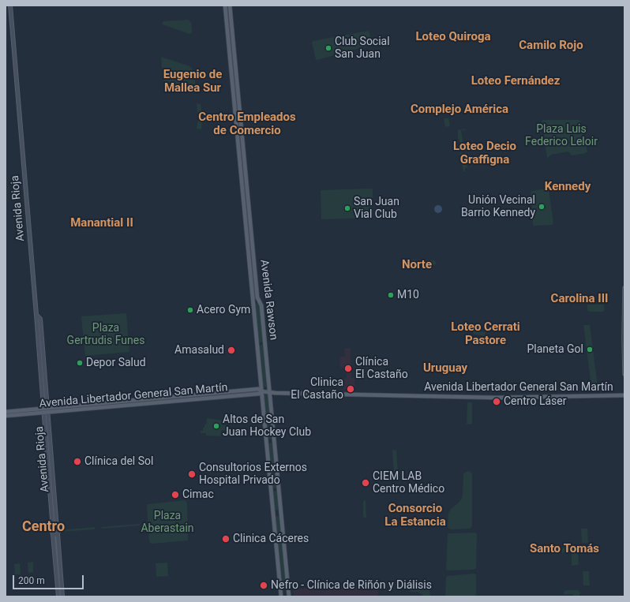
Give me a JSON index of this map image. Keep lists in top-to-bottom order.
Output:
{
  "streets": {
    "main road": ["Avenida Rioja", "Avenida Rawson", "Avenida Libertador General San Martín"]
  },
  "crossings": [
    ["Avenida Rioja", "Avenida Libertador General San Martín"],
    ["Avenida Rawson", "Avenida Libertador General San Martín"]
  ],
  "districts": [
    "Loteo Quiroga",
    "Camilo Rojo",
    "Eugenio de Mallea Sur",
    "Loteo Fernández",
    "Complejo América",
    "Centro Empleados de Comercio",
    "Loteo Decio Graffigna",
    "Kennedy",
    "Manantial II",
    "Norte",
    "Carolina III",
    "Loteo Cerrati Pastore",
    "Uruguay",
    "Consorcio La Estancia",
    "Centro",
    "Santo Tomás"
  ],
  "parks": ["Plaza Luis Federico Leloir", "Plaza Gertrudis Funes", "Plaza Aberastain"],
  "places": [
    "Club Social San Juan",
    "Unión Vecinal Barrio Kennedy",
    "San Juan Vial Club",
    "M10",
    "Acero Gym",
    "Planeta Gol",
    "Amasalud",
    "Depor Salud",
    "Clínica El Castaño",
    "Clinica El Castaño",
    "Centro Láser",
    "Altos de San Juan Hockey Club",
    "Clínica del Sol",
    "Consultorios Externos Hospital Privado",
    "CIEM LAB Centro Médico",
    "Cimac",
    "Clinica Cáceres",
    "Nefro - Clínica de Riñón y Diálisis"
  ],
  "scale_bar": "200 m"
}
